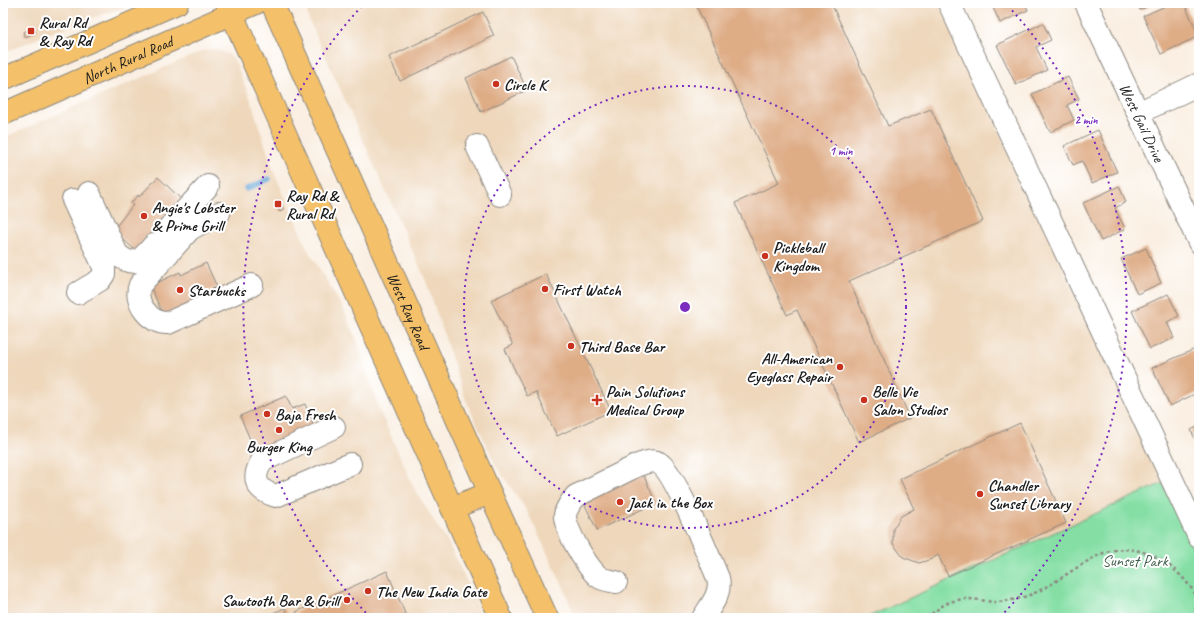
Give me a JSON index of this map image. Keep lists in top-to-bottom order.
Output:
{
  "streets": {
    "main road": ["North Rural Road", "West Ray Road"],
    "street": ["West Gail Drive"]
  },
  "crossings": [
    ["North Rural Road", "West Ray Road"]
  ],
  "parks": ["Sunset Park"],
  "places": {
    "transit": ["Rural Rd & Ray Rd", "Ray Rd & Rural Rd"],
    "other": [
      "Circle K",
      "Angie's Lobster & Prime Grill",
      "Pickleball Kingdom",
      "First Watch",
      "Starbucks",
      "Third Base Bar",
      "All-American Eyeglass Repair",
      "Belle Vie Salon Studios",
      "Baja Fresh",
      "Burger King",
      "Chandler Sunset Library",
      "Jack in the Box",
      "The New India Gate",
      "Sawtooth Bar & Grill"
    ],
    "health": ["Pain Solutions Medical Group"]
  },
  "rings": ["2 min", "1 min"]
}
